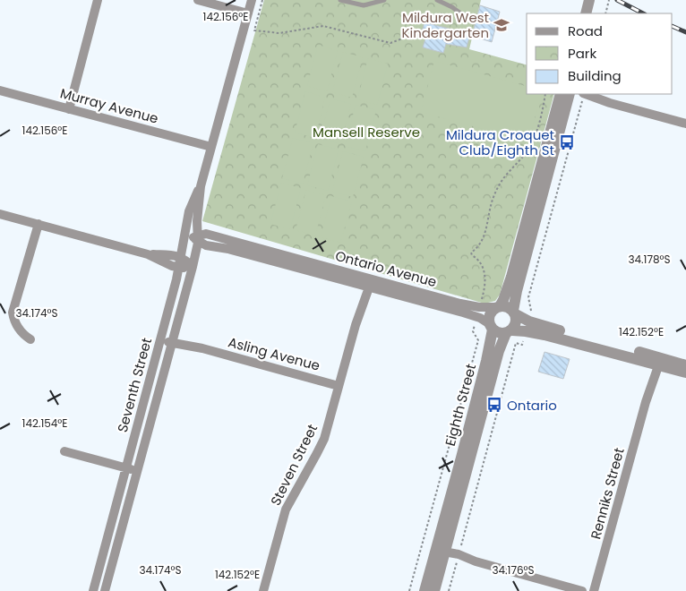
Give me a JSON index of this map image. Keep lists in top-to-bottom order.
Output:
{
  "streets": {
    "street": [
      "Murray Avenue",
      "Ontario Avenue",
      "Asling Avenue",
      "Seventh Street",
      "Eighth Street",
      "Steven Street",
      "Renniks Street"
    ]
  },
  "crossings": [
    ["Murray Avenue", "Seventh Street"],
    ["Ontario Avenue", "Seventh Street"],
    ["Ontario Avenue", "Eighth Street"],
    ["Ontario Avenue", "Steven Street"],
    ["Asling Avenue", "Seventh Street"],
    ["Asling Avenue", "Steven Street"]
  ],
  "parks": ["Mansell Reserve"],
  "places": {
    "school or university": ["Mildura West Kindergarten"],
    "bus stop": ["Mildura Croquet Club/Eighth St", "Ontario"]
  },
  "legend": ["Road", "Park", "Building"],
  "coordinates": [
    "142.156°E",
    "34.178°S",
    "34.174°S",
    "142.152°E",
    "142.154°E",
    "34.176°S"
  ]
}
